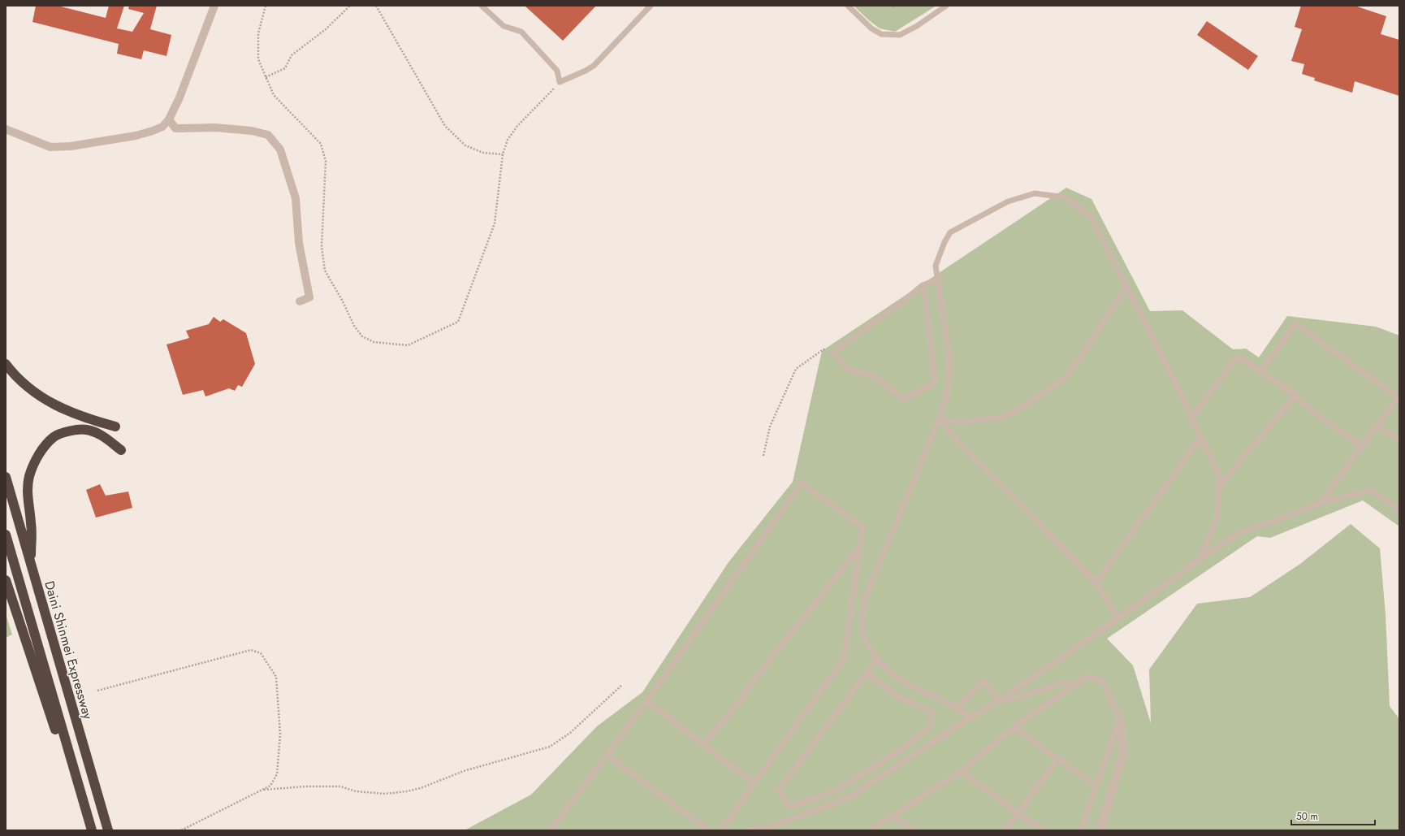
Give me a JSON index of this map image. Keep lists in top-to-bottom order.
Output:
{
  "streets": {
    "highway": ["Daini Shinmei Expressway"]
  },
  "scale_bar": "50 m"
}
